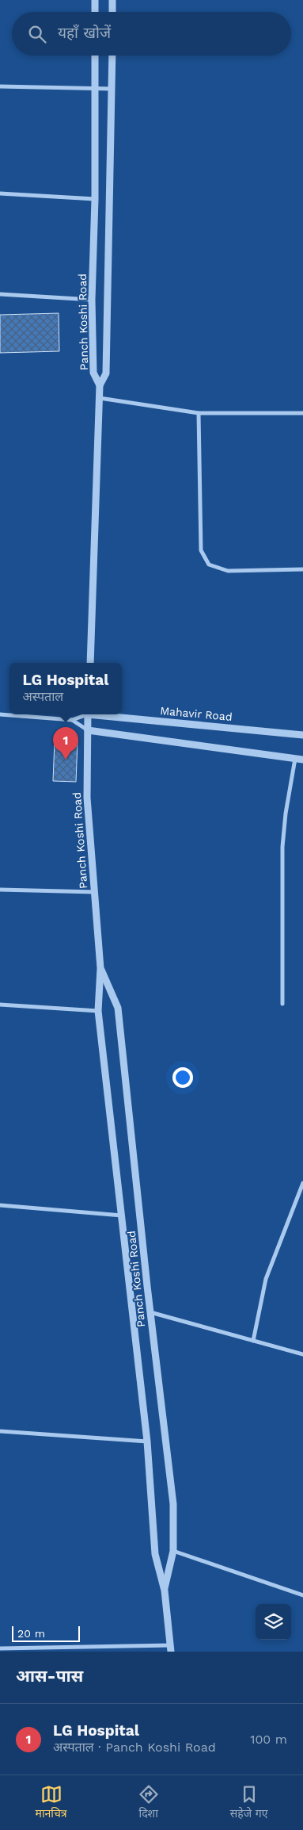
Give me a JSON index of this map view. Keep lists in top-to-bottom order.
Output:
{
  "streets": {
    "street": ["Panch Koshi Road", "Mahavir Road"]
  },
  "scale_bar": "20 m",
  "page": {
    "search": "यहाँ खोजें",
    "popup": ["LG Hospital", "अस्पताल"],
    "pins": "1",
    "scale": "20 m",
    "heading": "आस-पास",
    "list": [
      {
        "mark": "1",
        "name": "LG Hospital",
        "note": "अस्पताल · Panch Koshi Road",
        "value": "100 m"
      }
    ],
    "nav": ["मानचित्र", "दिशा", "सहेजे गए"]
  }
}
